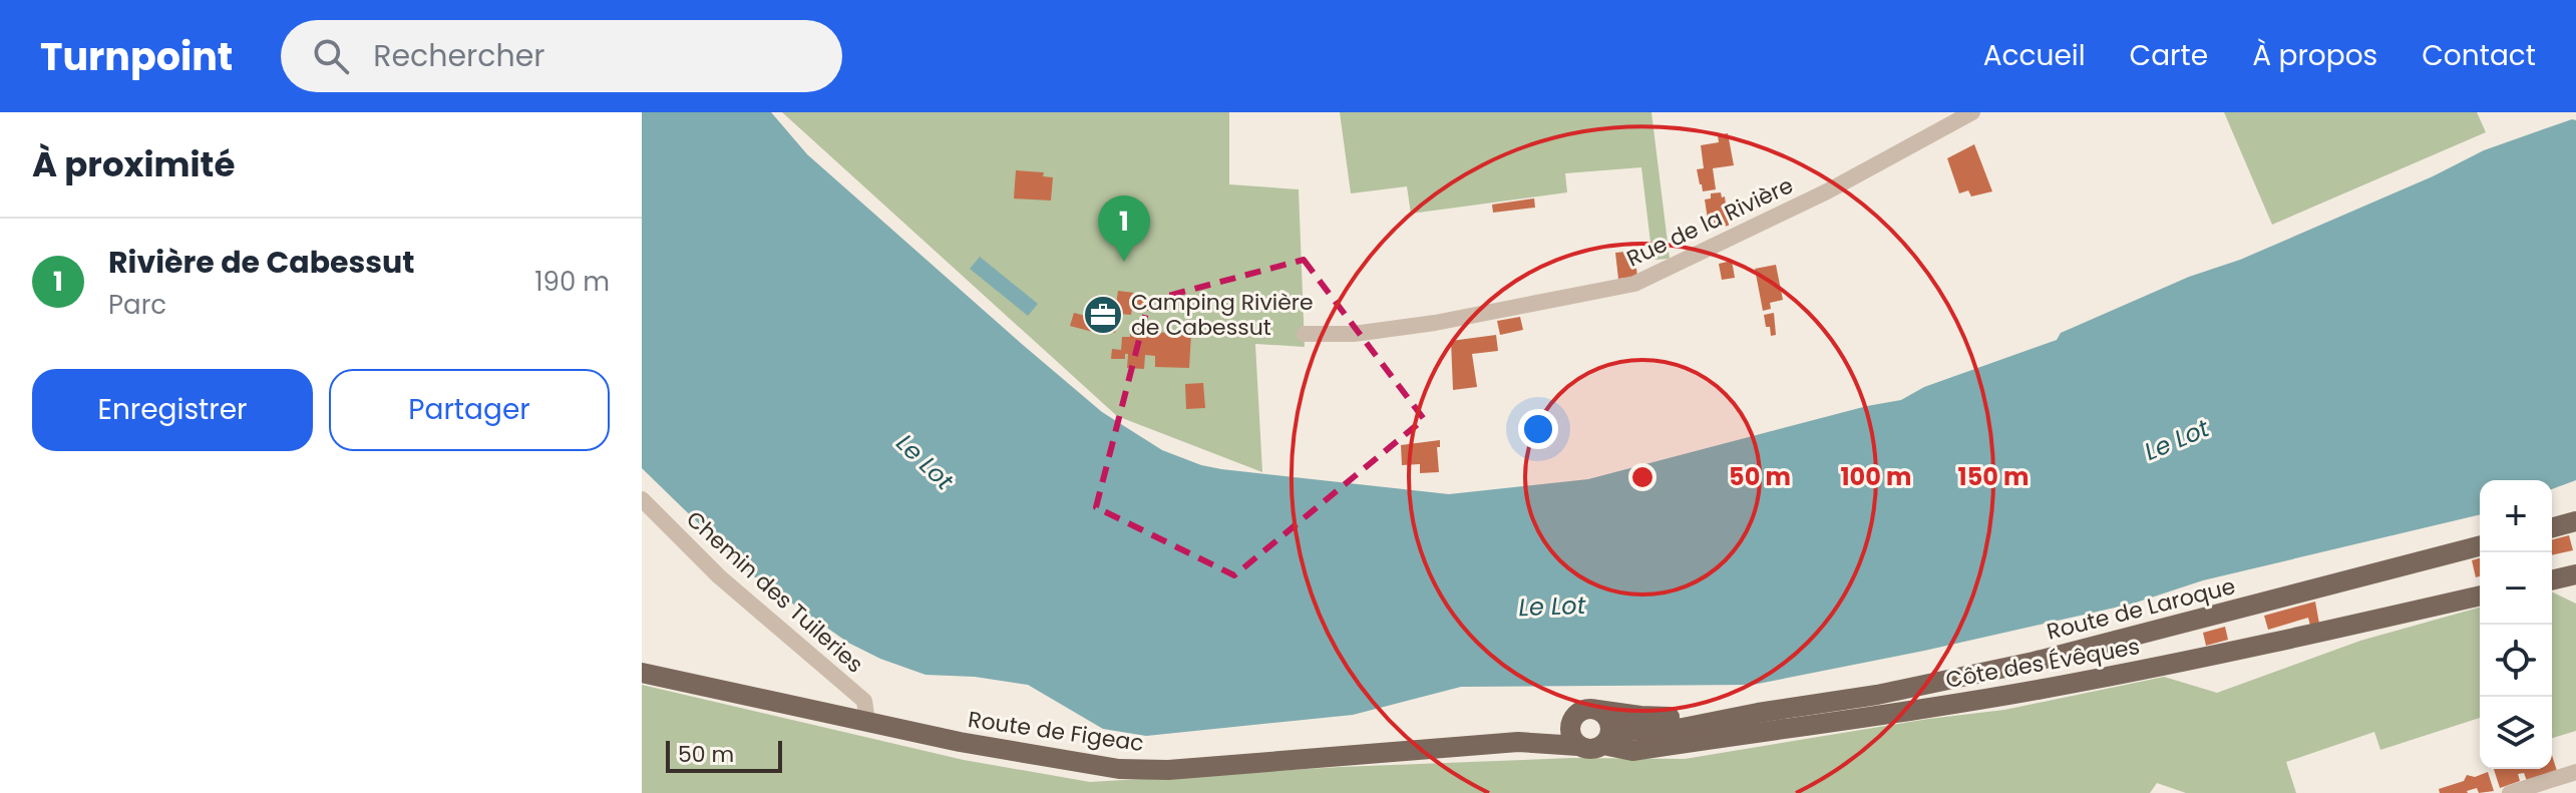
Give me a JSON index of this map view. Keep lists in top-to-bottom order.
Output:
{
  "streets": {
    "main road": ["Route de Laroque", "Côte des Évêques", "Route de Figeac"],
    "street": ["Rue de la Rivière", "Chemin des Tuileries"]
  },
  "crossings": [
    ["Chemin des Tuileries", "Route de Figeac"],
    ["Route de Laroque", "Côte des Évêques"],
    ["Route de Laroque", "Route de Figeac"],
    ["Côte des Évêques", "Route de Figeac"]
  ],
  "water": ["Le Lot"],
  "places": {
    "office": ["Camping Rivière de Cabessut"]
  },
  "scale_bar": "50 m",
  "page": {
    "header": "Turnpoint",
    "search": "Rechercher",
    "nav": [
      "Accueil",
      "Carte",
      "À propos",
      "Contact"
    ],
    "heading": "À proximité",
    "pins": "1",
    "list": [
      {
        "mark": "1",
        "name": "Rivière de Cabessut",
        "note": "Parc",
        "value": "190 m"
      }
    ],
    "buttons": ["Enregistrer", "Partager"],
    "map_buttons": ["+", "−"],
    "scale": "50 m"
  },
  "rings": ["50 m", "100 m", "150 m"]
}
